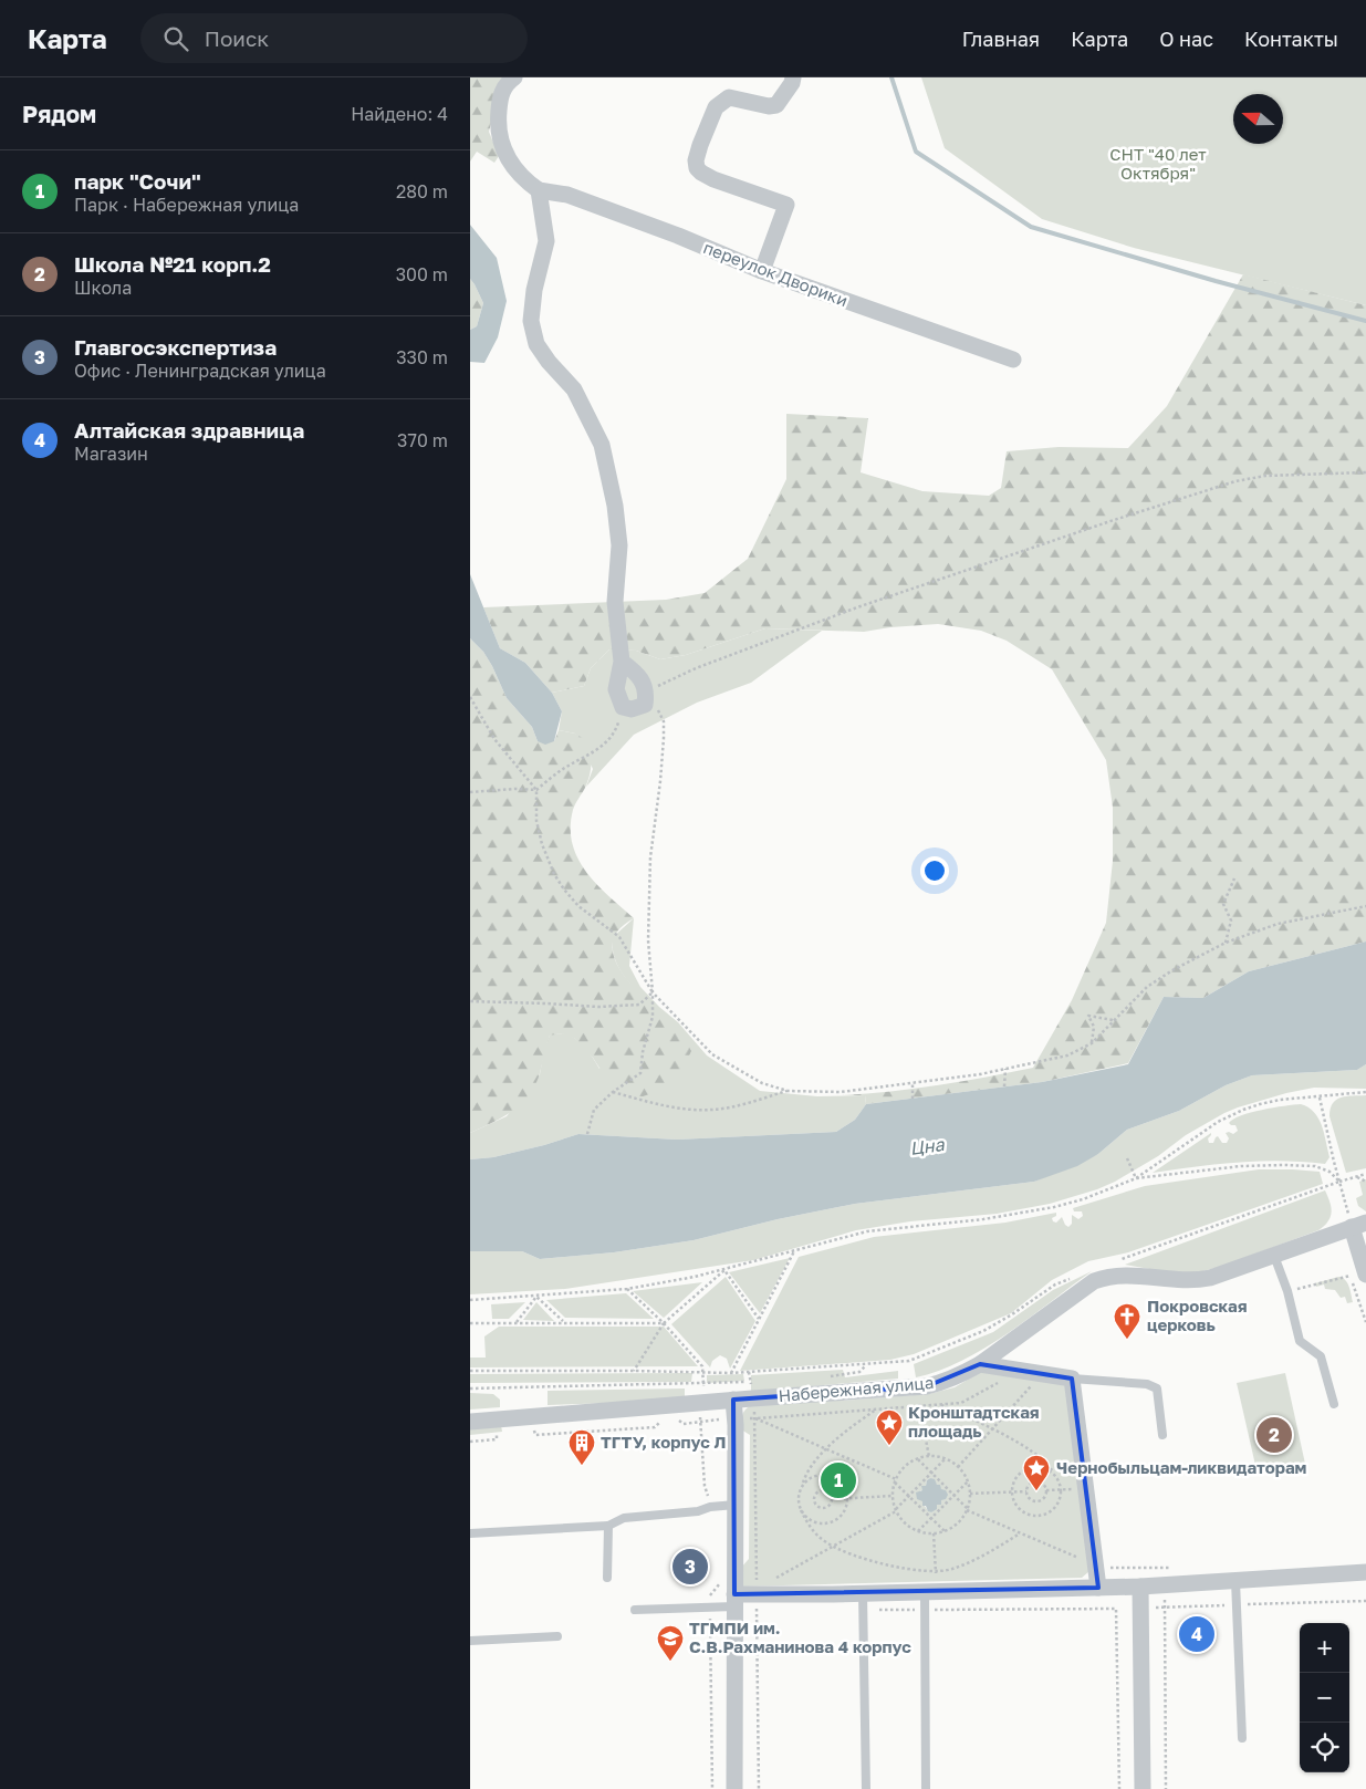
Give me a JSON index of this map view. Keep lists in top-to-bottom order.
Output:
{
  "streets": {
    "street": ["переулок Дворики", "Набережная улица"]
  },
  "water": ["Цна"],
  "parks": ["СНТ \"40 лет Октября\""],
  "places": {
    "church": ["Покровская церковь"],
    "place": ["Кронштадтская площадь", "Чернобыльцам-ликвидаторам"],
    "building": ["ТГТУ, корпус Л"],
    "school or university": ["ТГМПИ им. С.В.Рахманинова 4 корпус"]
  },
  "north": "left",
  "page": {
    "header": "Карта",
    "search": "Поиск",
    "nav": [
      "Главная",
      "Карта",
      "О нас",
      "Контакты"
    ],
    "heading": ["Рядом", "Найдено: 4"],
    "list": [
      {
        "mark": "1",
        "name": "парк \"Сочи\"",
        "note": "Парк · Набережная улица",
        "value": "280 m"
      },
      {
        "mark": "2",
        "name": "Школа №21 корп.2",
        "note": "Школа",
        "value": "300 m"
      },
      {
        "mark": "3",
        "name": "Главгосэкспертиза",
        "note": "Офис · Ленинградская улица",
        "value": "330 m"
      },
      {
        "mark": "4",
        "name": "Алтайская здравница",
        "note": "Магазин",
        "value": "370 m"
      }
    ],
    "pins": [
      "2",
      "1",
      "3",
      "4"
    ],
    "map_buttons": ["+", "−"]
  }
}
